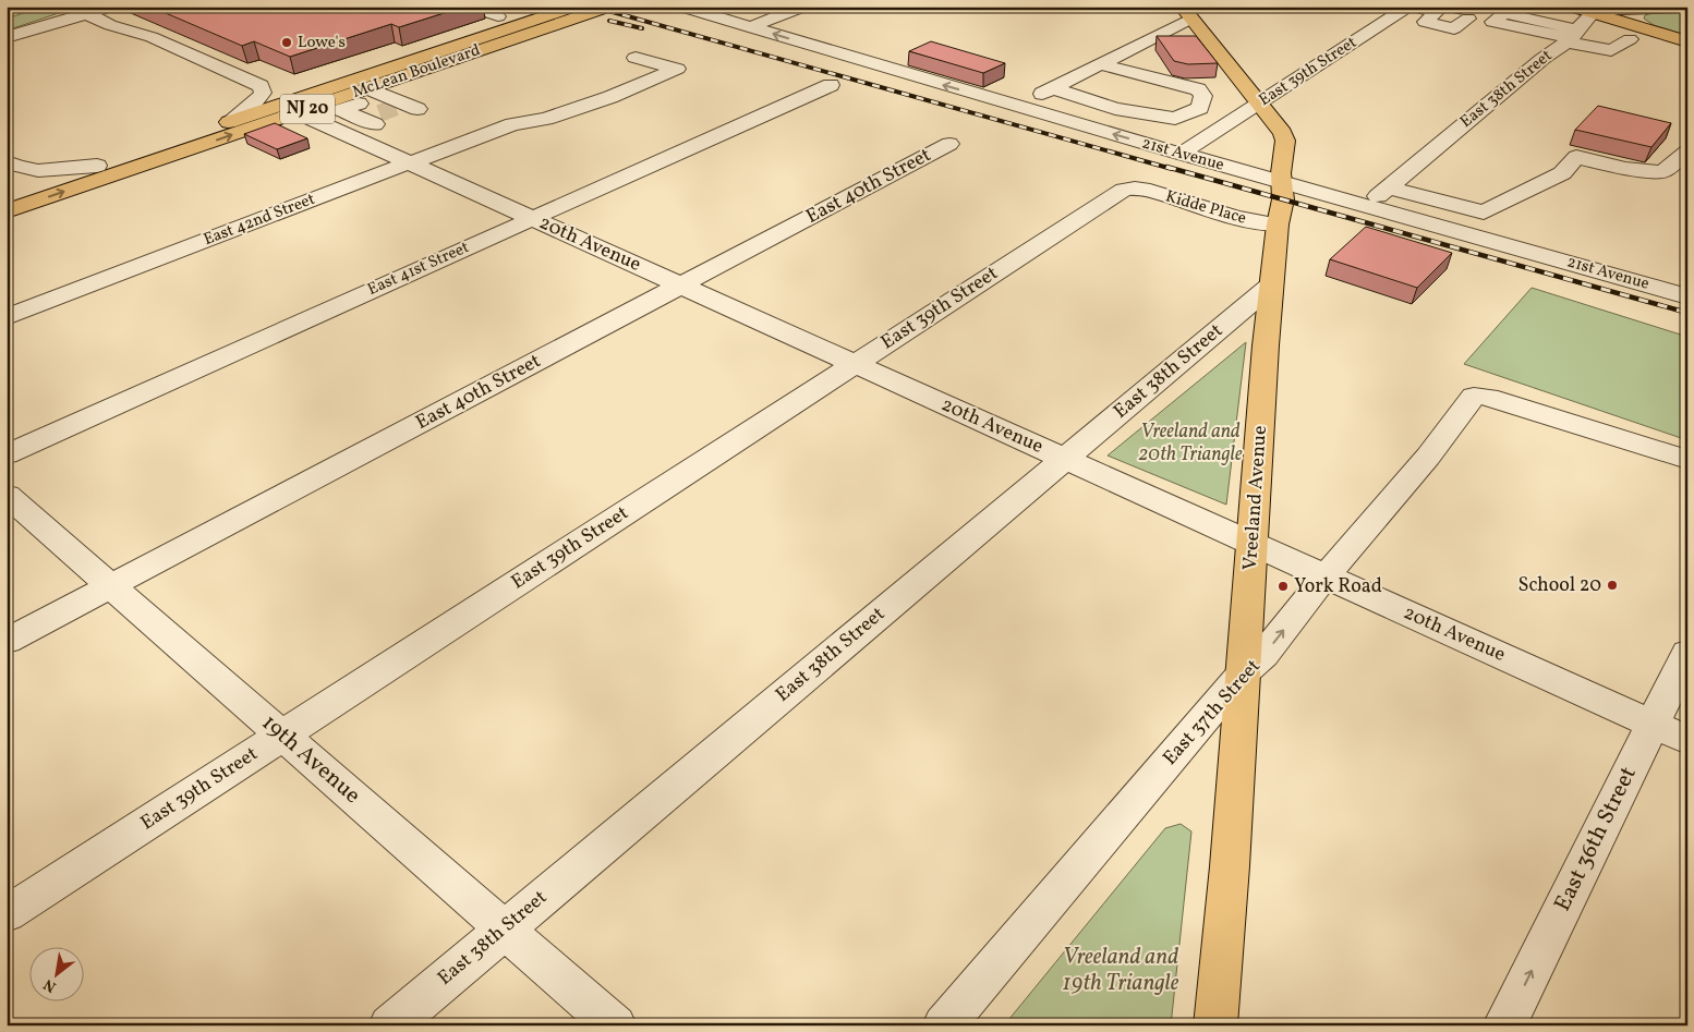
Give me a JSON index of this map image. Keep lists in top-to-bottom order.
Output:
{
  "streets": {
    "main road": ["McLean Boulevard", "NJ 20", "Vreeland Avenue"],
    "street": [
      "East 39th Street",
      "East 38th Street",
      "21st Avenue",
      "East 40th Street",
      "Kidde Place",
      "East 42nd Street",
      "20th Avenue",
      "East 41st Street",
      "East 37th Street",
      "19th Avenue",
      "East 36th Street"
    ]
  },
  "crossings": [
    ["McLean Boulevard", "20th Avenue"],
    ["East 39th Street", "21st Avenue"],
    ["East 39th Street", "Kidde Place"],
    ["East 39th Street", "20th Avenue"],
    ["East 39th Street", "Vreeland Avenue"],
    ["East 39th Street", "19th Avenue"],
    ["East 38th Street", "21st Avenue"],
    ["East 38th Street", "20th Avenue"],
    ["East 38th Street", "Vreeland Avenue"],
    ["East 38th Street", "19th Avenue"],
    ["21st Avenue", "Vreeland Avenue"],
    ["East 40th Street", "20th Avenue"],
    ["East 40th Street", "19th Avenue"],
    ["Kidde Place", "Vreeland Avenue"],
    ["East 42nd Street", "20th Avenue"],
    ["20th Avenue", "East 41st Street"],
    ["20th Avenue", "Vreeland Avenue"],
    ["20th Avenue", "East 37th Street"],
    ["20th Avenue", "East 36th Street"],
    ["Vreeland Avenue", "East 37th Street"]
  ],
  "one_way": ["21st Avenue", "East 36th Street"],
  "parks": ["Vreeland and 20th Triangle", "Vreeland and 19th Triangle"],
  "places": ["Lowe's", "School 20", "York Road"],
  "north": "bottom left"
}
